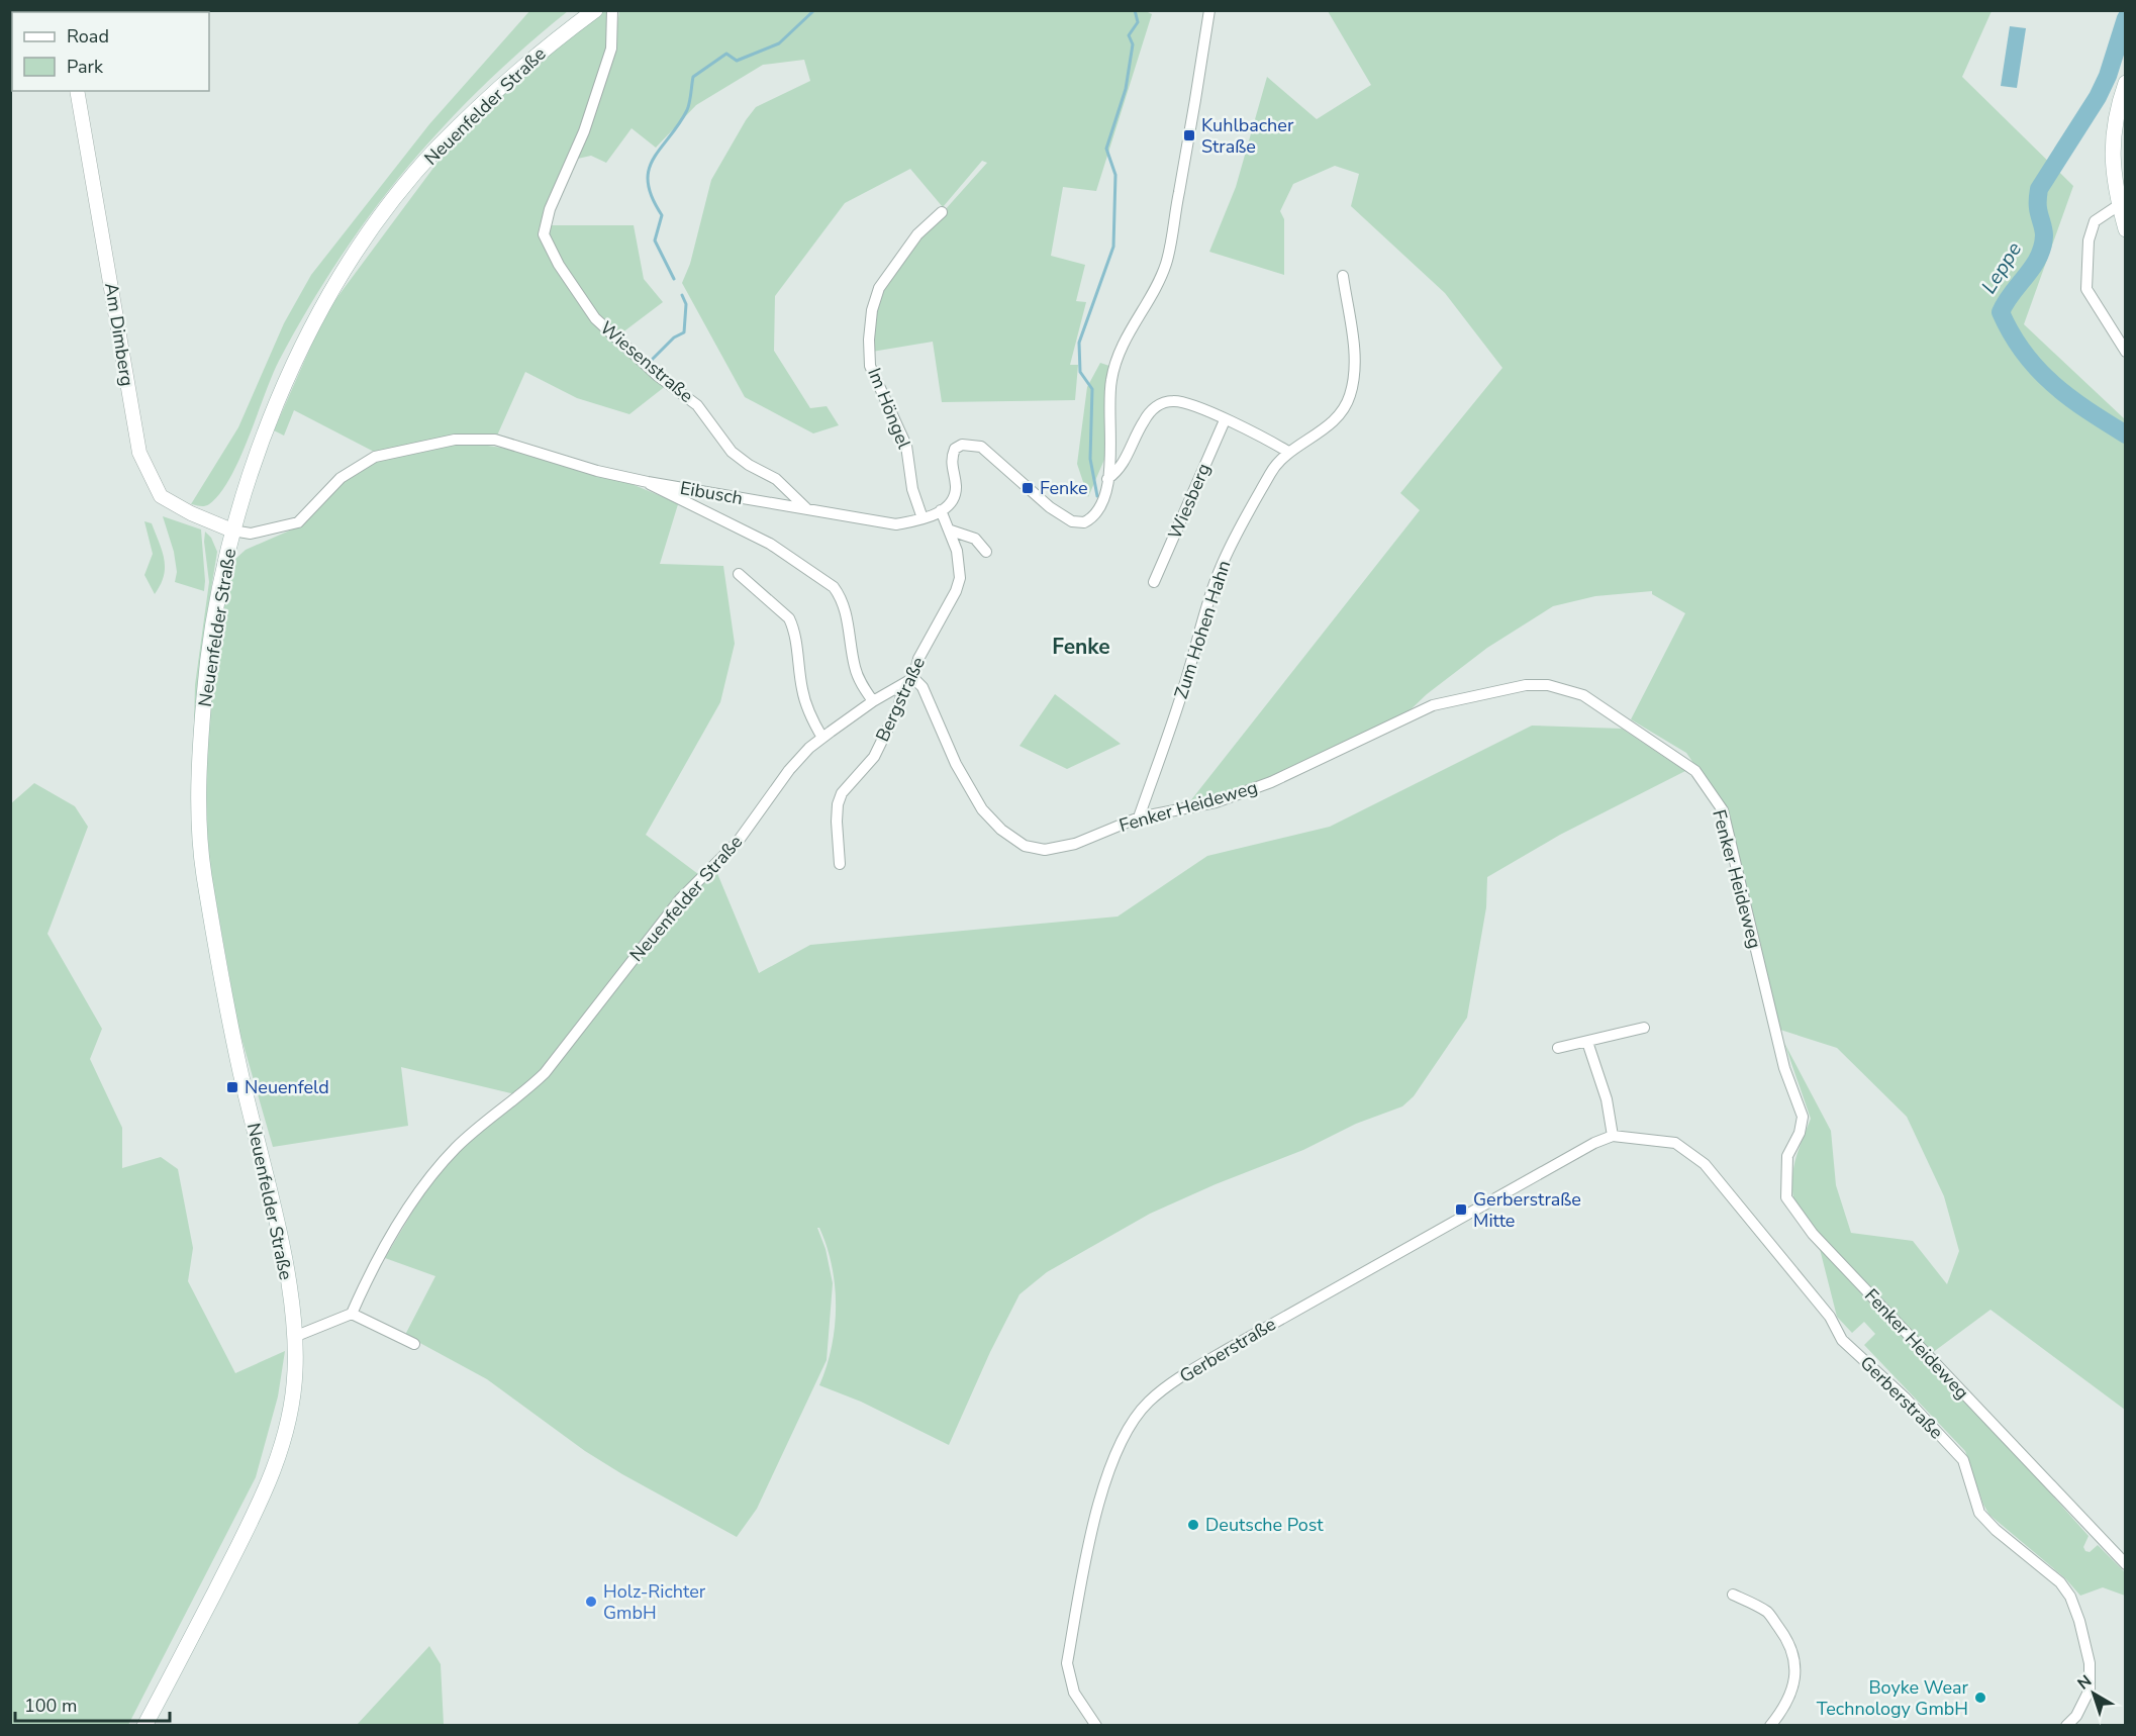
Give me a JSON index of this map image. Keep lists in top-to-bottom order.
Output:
{
  "streets": {
    "main road": ["Neuenfelder Straße"],
    "street": [
      "Am Dimberg",
      "Wiesenstraße",
      "Im Höngel",
      "Eibusch",
      "Wiesberg",
      "Zum Hohen Hahn",
      "Bergstraße",
      "Fenker Heideweg",
      "Gerberstraße"
    ]
  },
  "crossings": [
    ["Neuenfelder Straße", "Am Dimberg"],
    ["Neuenfelder Straße", "Eibusch"],
    ["Neuenfelder Straße", "Bergstraße"],
    ["Neuenfelder Straße", "Fenker Heideweg"],
    ["Am Dimberg", "Eibusch"],
    ["Wiesenstraße", "Eibusch"],
    ["Im Höngel", "Eibusch"],
    ["Eibusch", "Bergstraße"],
    ["Zum Hohen Hahn", "Fenker Heideweg"],
    ["Bergstraße", "Fenker Heideweg"]
  ],
  "districts": ["Fenke"],
  "water": ["Leppe"],
  "places": {
    "transit": [
      "Kuhlbacher Straße",
      "Fenke",
      "Neuenfeld",
      "Gerberstraße Mitte"
    ],
    "other": ["Deutsche Post", "Holz-Richter GmbH", "Boyke Wear Technology GmbH"]
  },
  "legend": ["Road", "Park"],
  "scale_bar": "100 m",
  "north": "top left"
}
